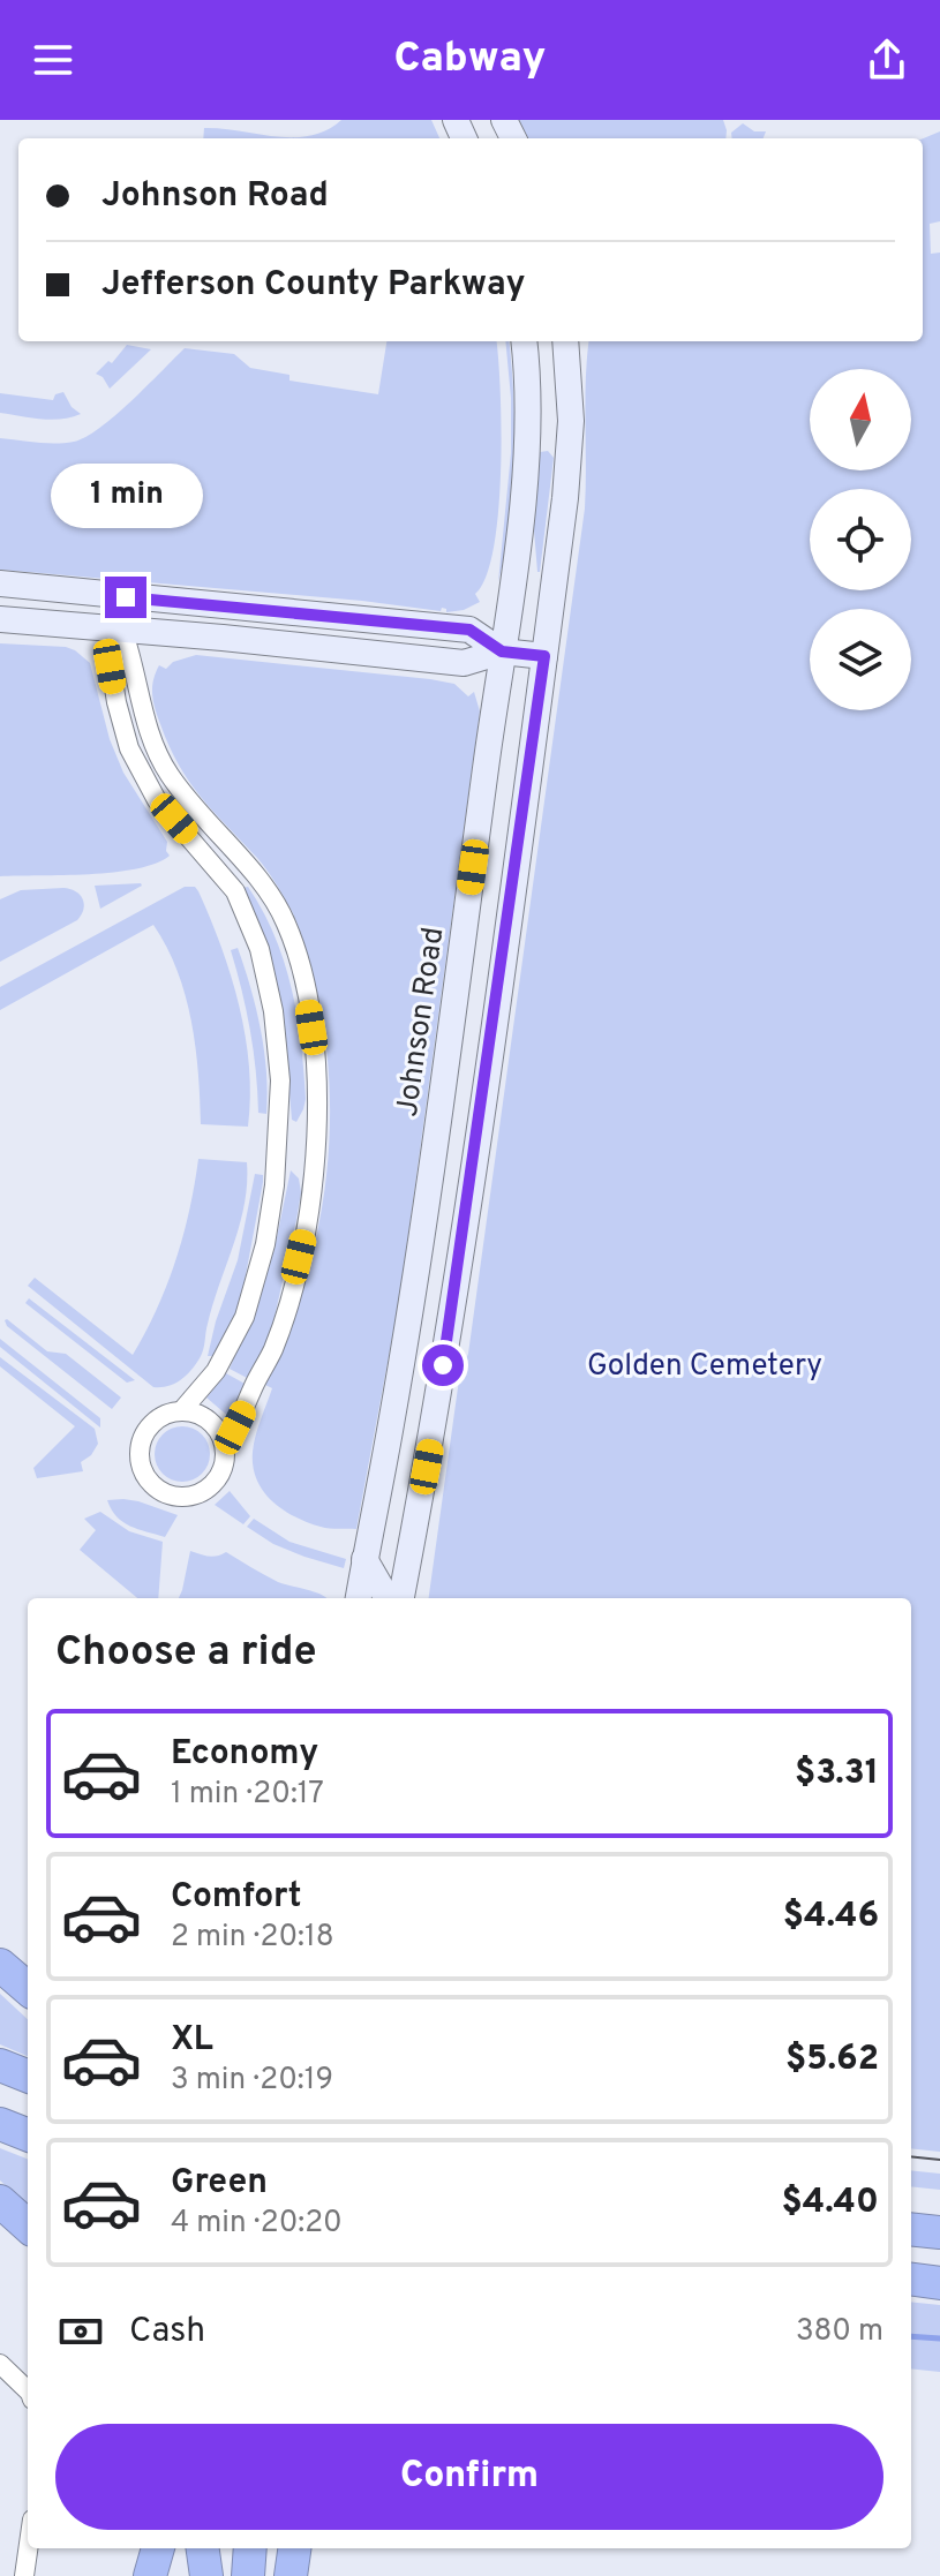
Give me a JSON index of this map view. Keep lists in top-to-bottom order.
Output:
{
  "streets": {
    "main road": ["Johnson Road"]
  },
  "parks": ["Golden Cemetery"],
  "north": "top",
  "page": {
    "header": "Cabway",
    "banner": ["Johnson Road", "Jefferson County Parkway"],
    "bubble": "1 min",
    "heading": "Choose a ride",
    "list": [
      {
        "name": "Economy",
        "note": "1 min · 20:17",
        "value": "$3.31"
      },
      {
        "name": "Comfort",
        "note": "2 min · 20:18",
        "value": "$4.46"
      },
      {
        "name": "XL",
        "note": "3 min · 20:19",
        "value": "$5.62"
      },
      {
        "name": "Green",
        "note": "4 min · 20:20",
        "value": "$4.40"
      }
    ],
    "pay": ["Cash", "380 m"],
    "buttons": "Confirm"
  }
}
